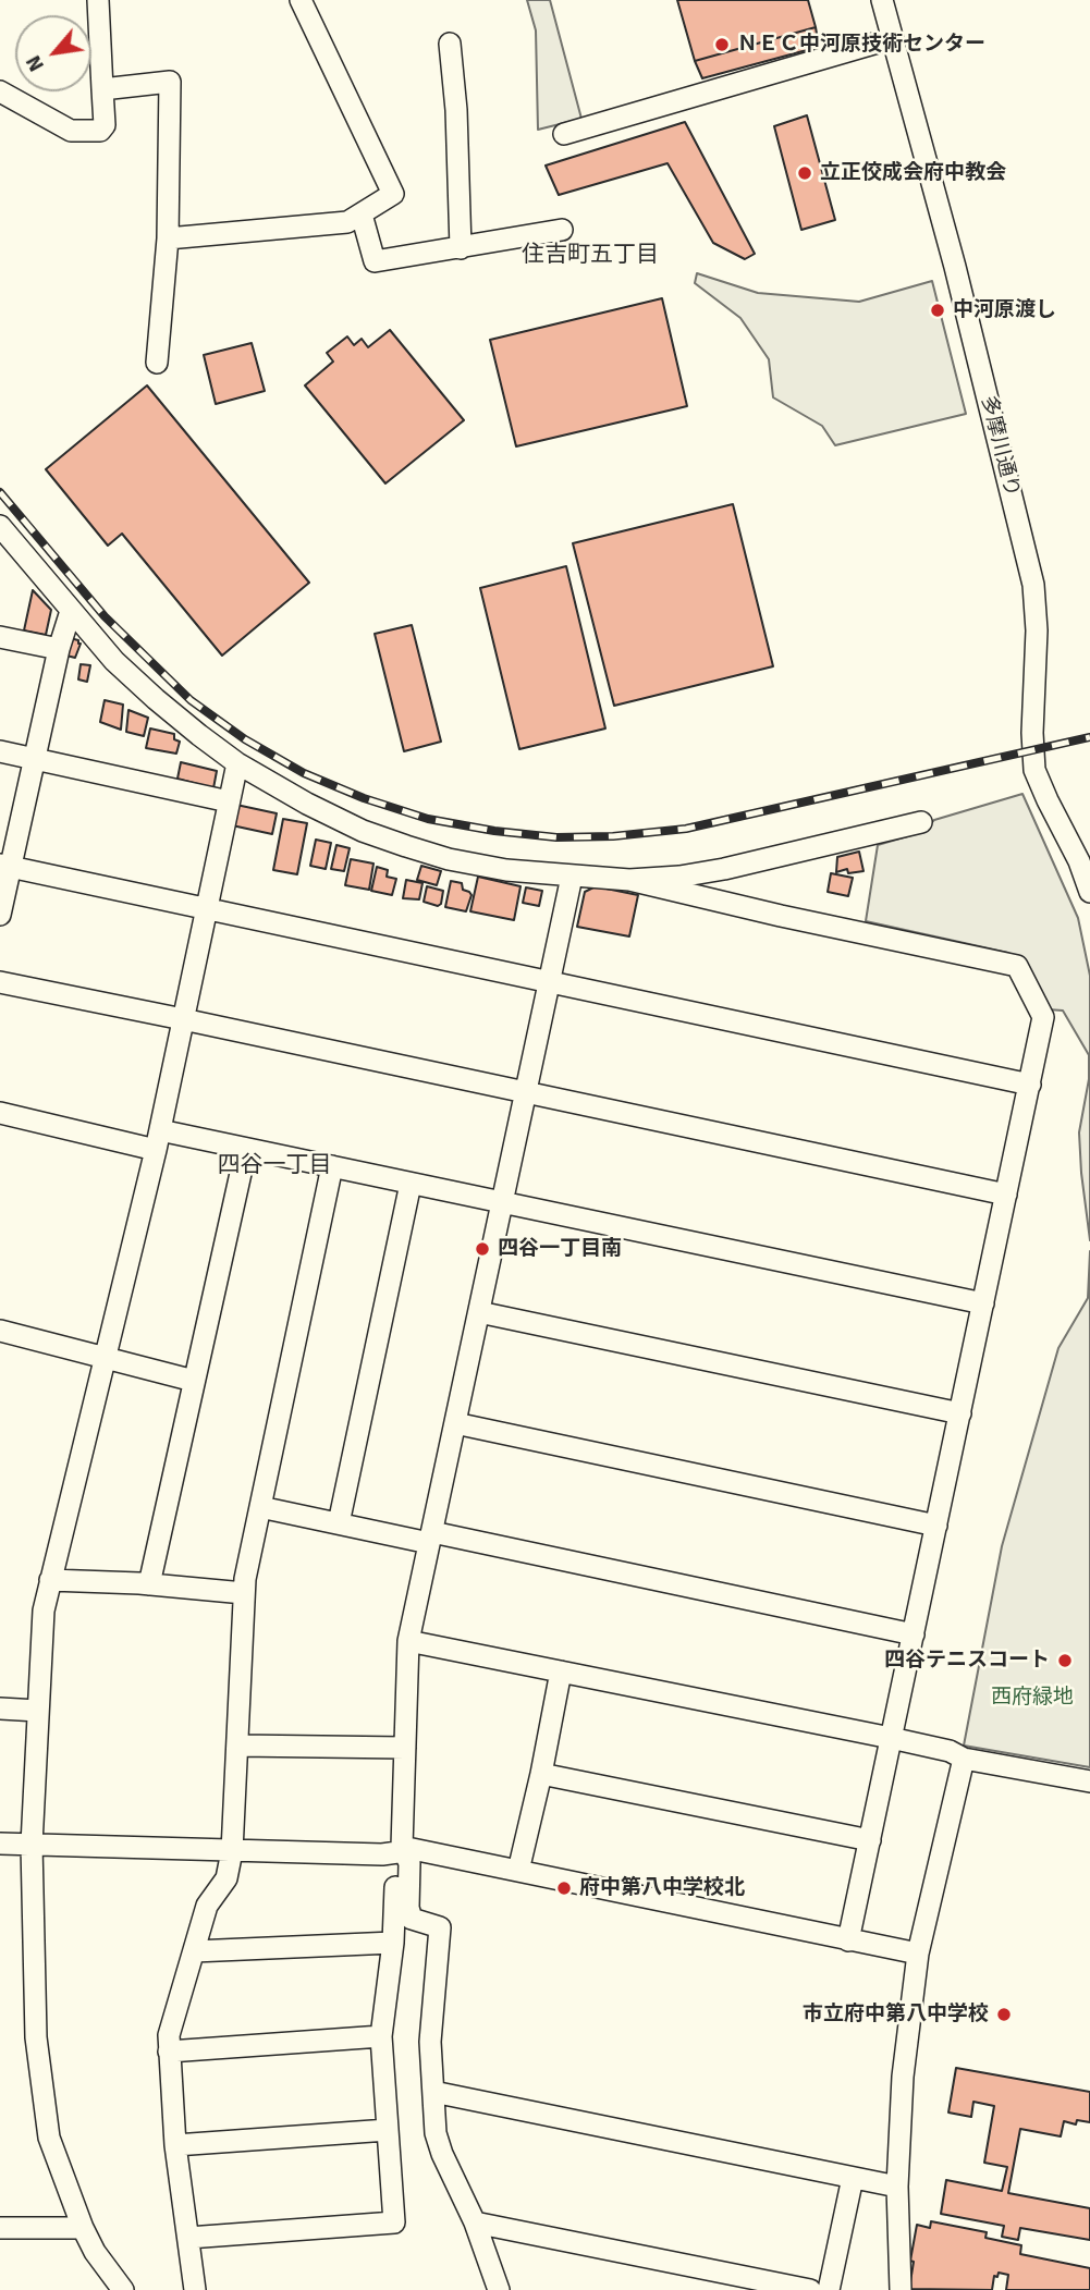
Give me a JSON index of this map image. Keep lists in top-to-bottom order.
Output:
{
  "streets": {
    "street": ["多摩川通り"]
  },
  "districts": ["住吉町五丁目", "四谷一丁目"],
  "parks": ["西府緑地"],
  "places": [
    "ＮＥＣ中河原技術センター",
    "立正佼成会府中教会",
    "中河原渡し",
    "四谷一丁目南",
    "四谷テニスコート",
    "府中第八中学校北",
    "市立府中第八中学校"
  ],
  "north": "bottom left"
}
